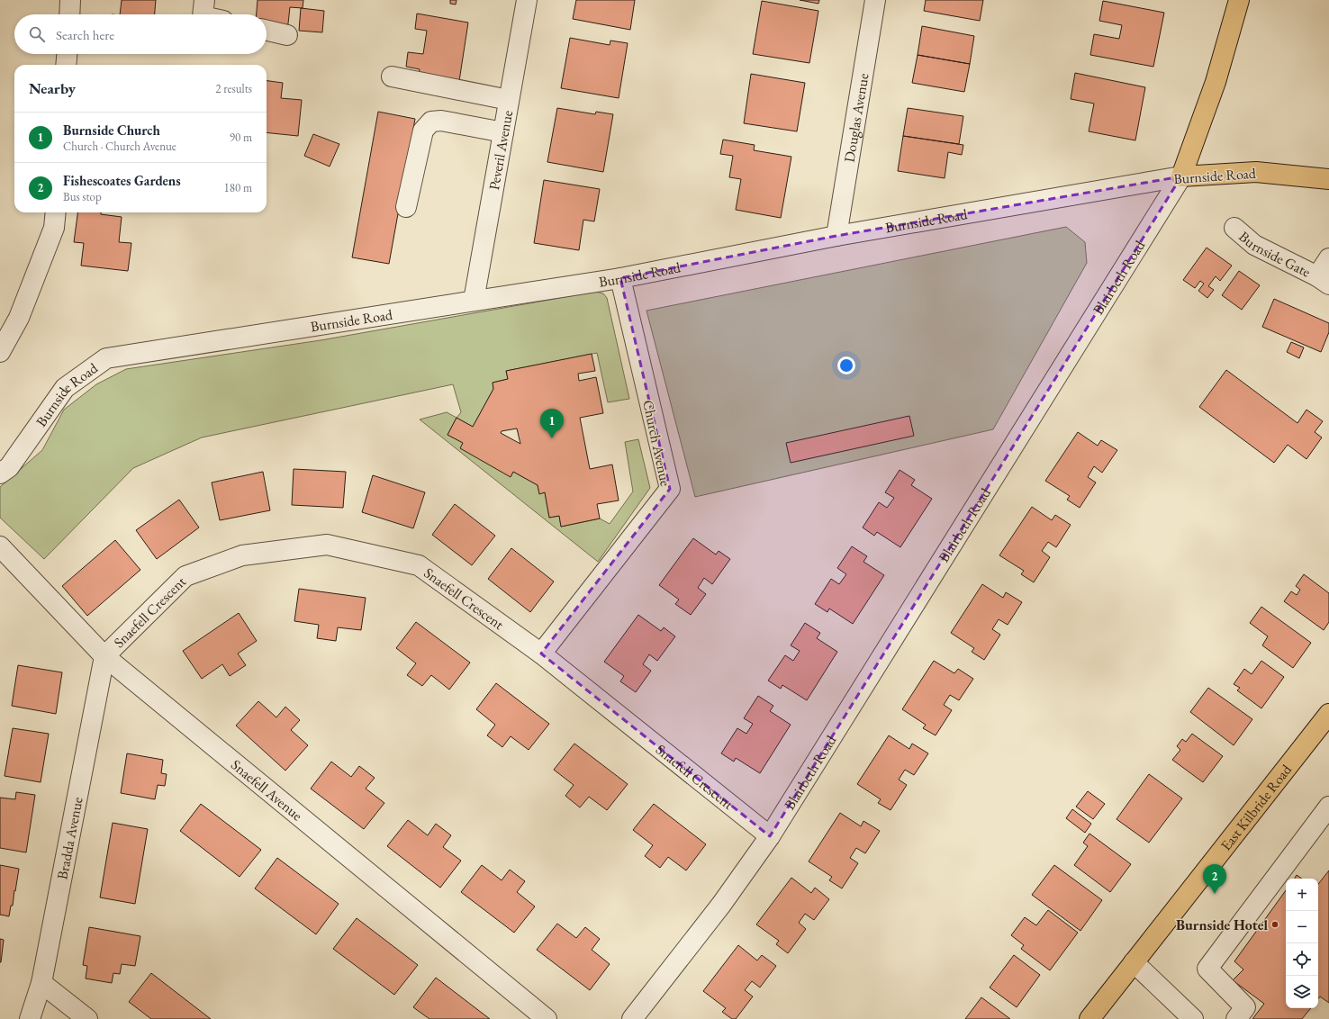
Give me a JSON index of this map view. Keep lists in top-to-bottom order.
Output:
{
  "streets": {
    "main road": ["Burnside Road", "Blairbeth Road", "East Kilbride Road"],
    "street": [
      "Douglas Avenue",
      "Peveril Avenue",
      "Burnside Gate",
      "Church Avenue",
      "Snaefell Crescent",
      "Snaefell Avenue",
      "Bradda Avenue"
    ]
  },
  "crossings": [
    ["Douglas Avenue", "Burnside Road"],
    ["Peveril Avenue", "Burnside Road"],
    ["Burnside Road", "Blairbeth Road"],
    ["Burnside Road", "Church Avenue"],
    ["Blairbeth Road", "Snaefell Crescent"],
    ["Church Avenue", "Snaefell Crescent"],
    ["Snaefell Crescent", "Snaefell Avenue"],
    ["Snaefell Crescent", "Bradda Avenue"],
    ["Snaefell Avenue", "Bradda Avenue"]
  ],
  "places": ["Burnside Hotel"],
  "page": {
    "search": "Search here",
    "heading": ["Nearby", "2 results"],
    "list": [
      {
        "mark": "1",
        "name": "Burnside Church",
        "note": "Church · Church Avenue",
        "value": "90 m"
      },
      {
        "mark": "2",
        "name": "Fishescoates Gardens",
        "note": "Bus stop",
        "value": "180 m"
      }
    ],
    "pins": ["1", "2"],
    "map_buttons": ["+", "−"]
  }
}
